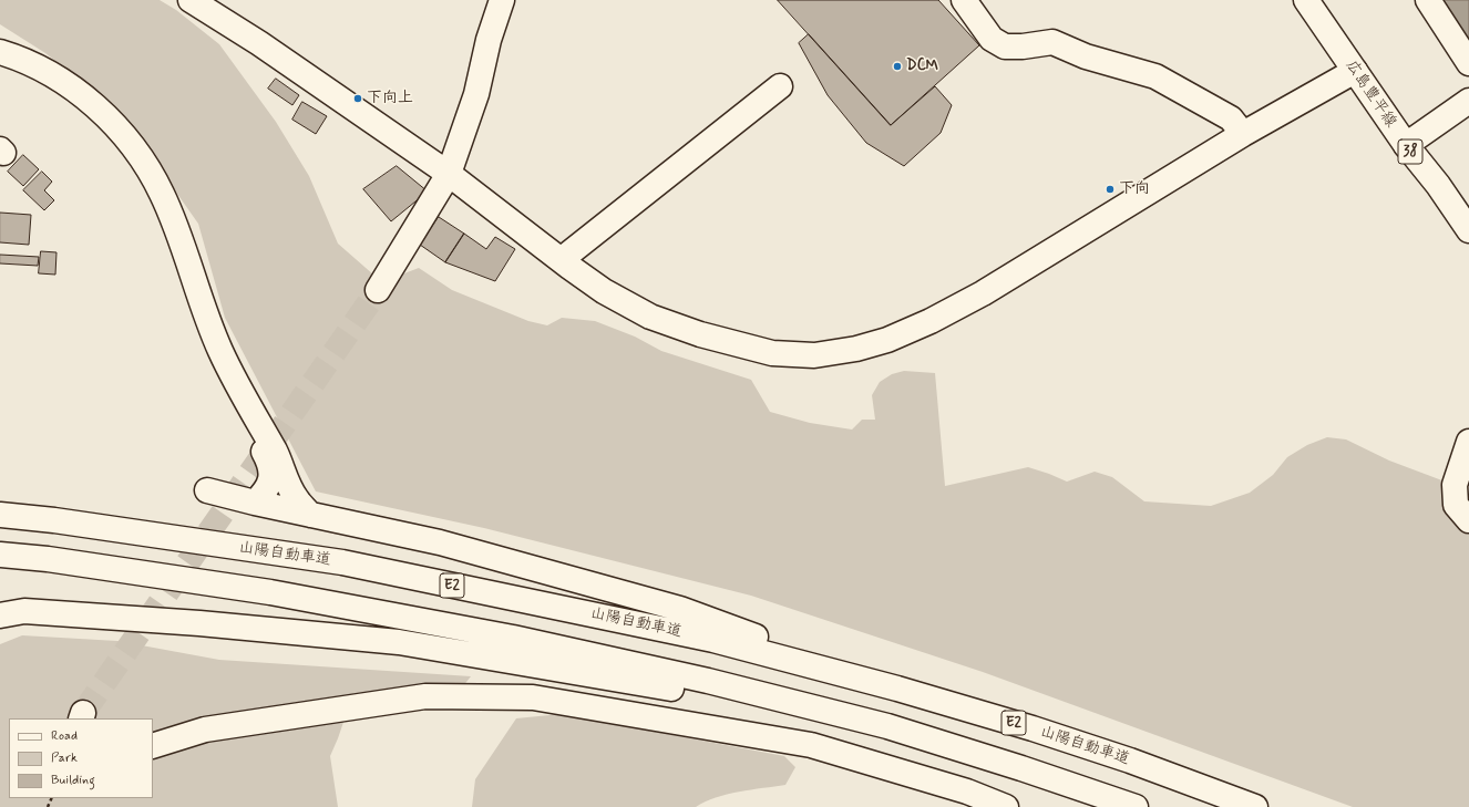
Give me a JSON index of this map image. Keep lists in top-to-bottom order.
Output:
{
  "streets": {
    "main road": [
      "広島豊平線",
      "38",
      "山陽自動車道",
      "E2"
    ]
  },
  "places": ["DCM", "下向上", "下向"],
  "legend": ["Road", "Park", "Building"]
}
